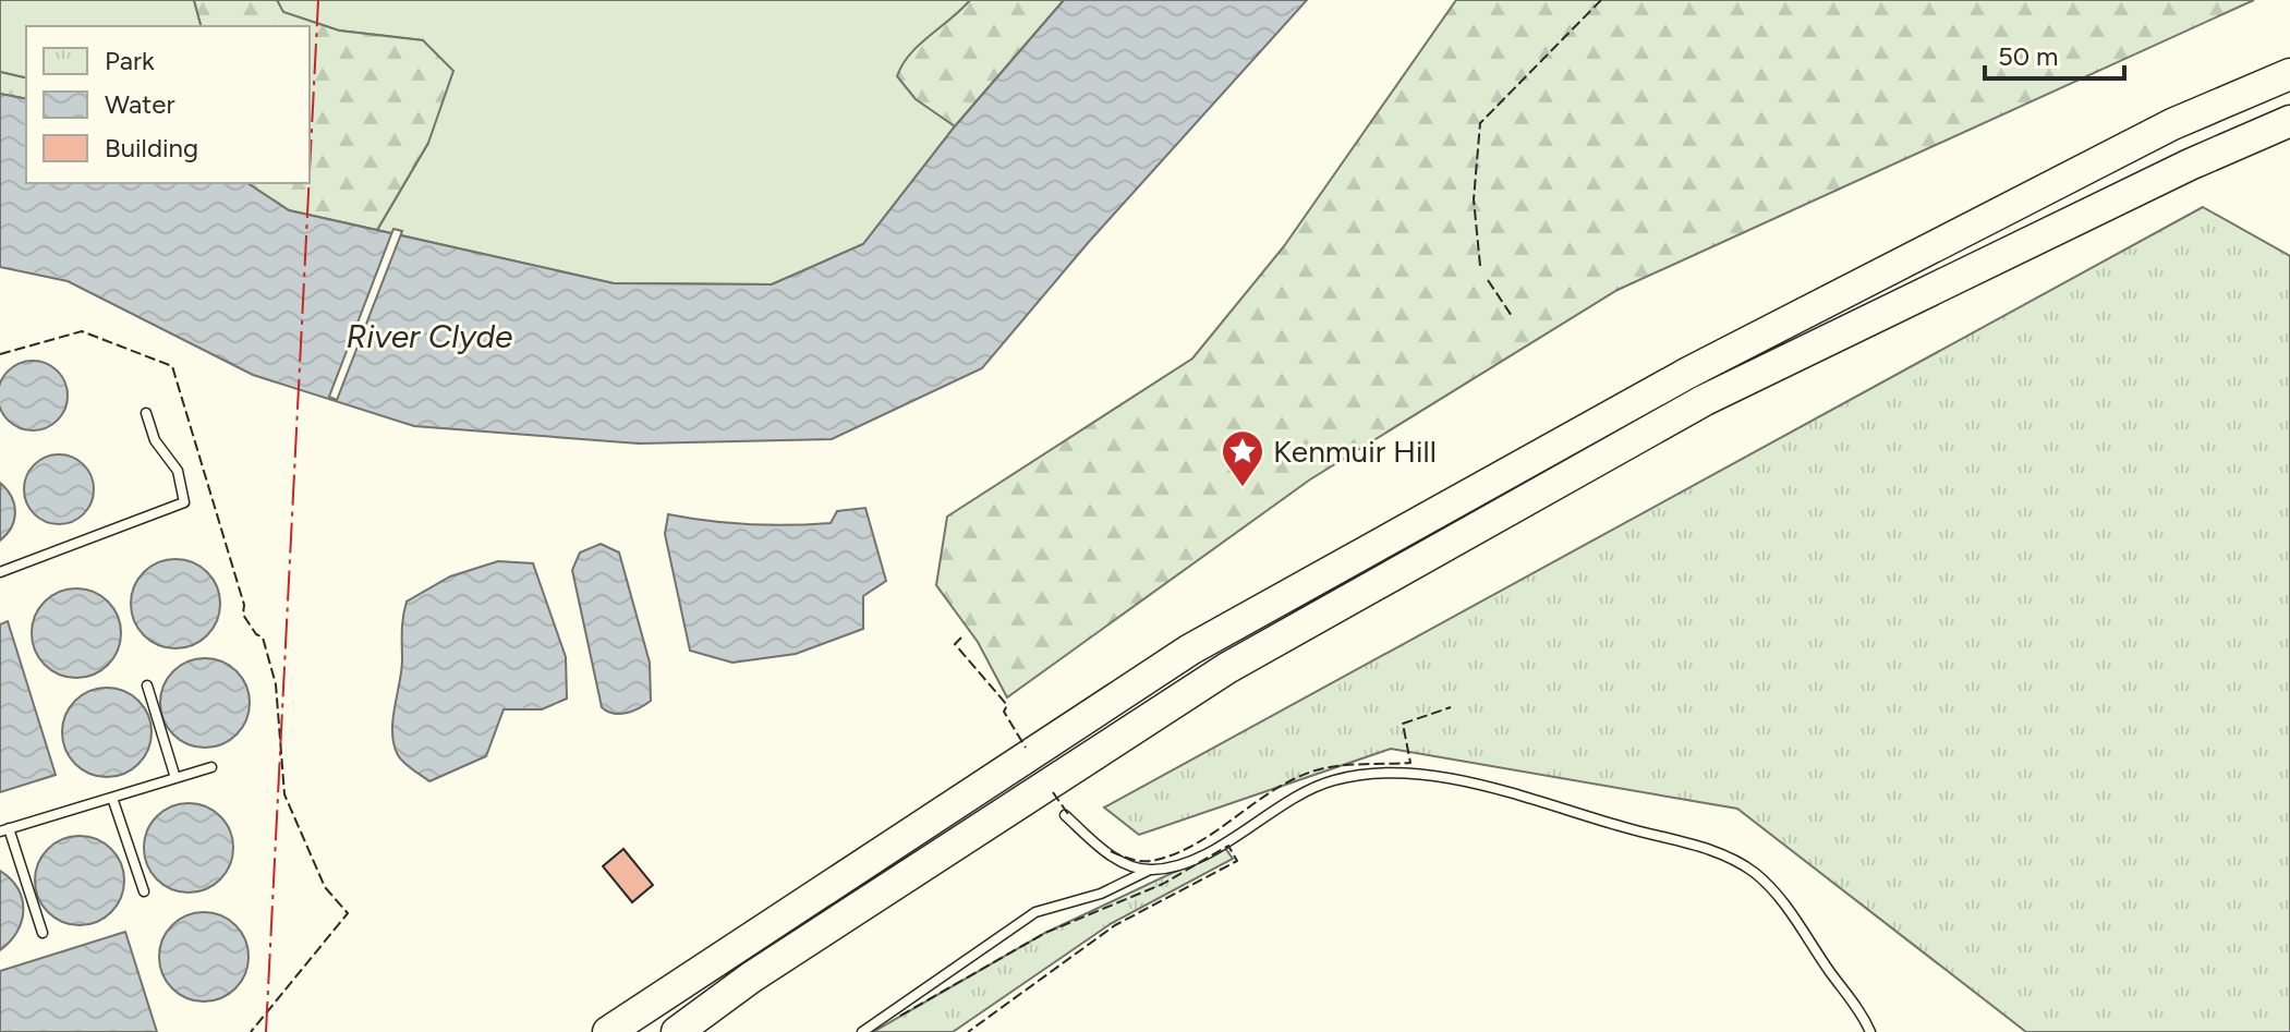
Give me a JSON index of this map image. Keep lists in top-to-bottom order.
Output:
{
  "water": ["River Clyde"],
  "places": {
    "place": ["Kenmuir Hill"]
  },
  "legend": ["Park", "Water", "Building"],
  "scale_bar": "50 m"
}
